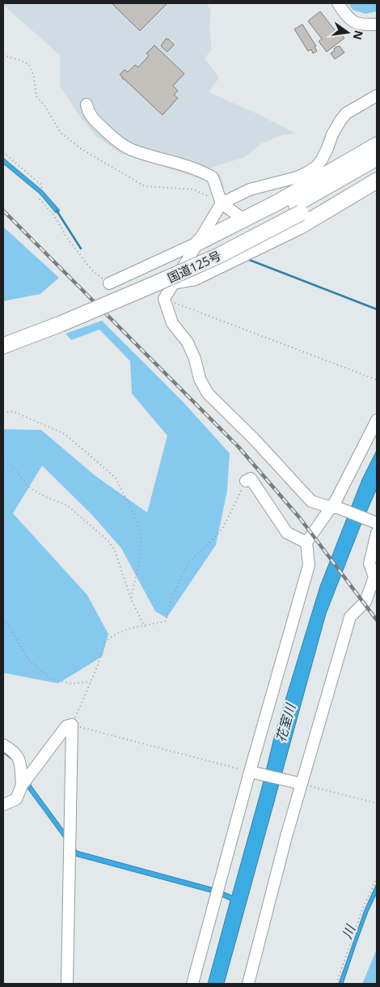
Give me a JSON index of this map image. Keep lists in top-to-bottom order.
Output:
{
  "streets": {
    "highway": ["国道125号"]
  },
  "water": ["花室川", "川"],
  "north": "right"
}
